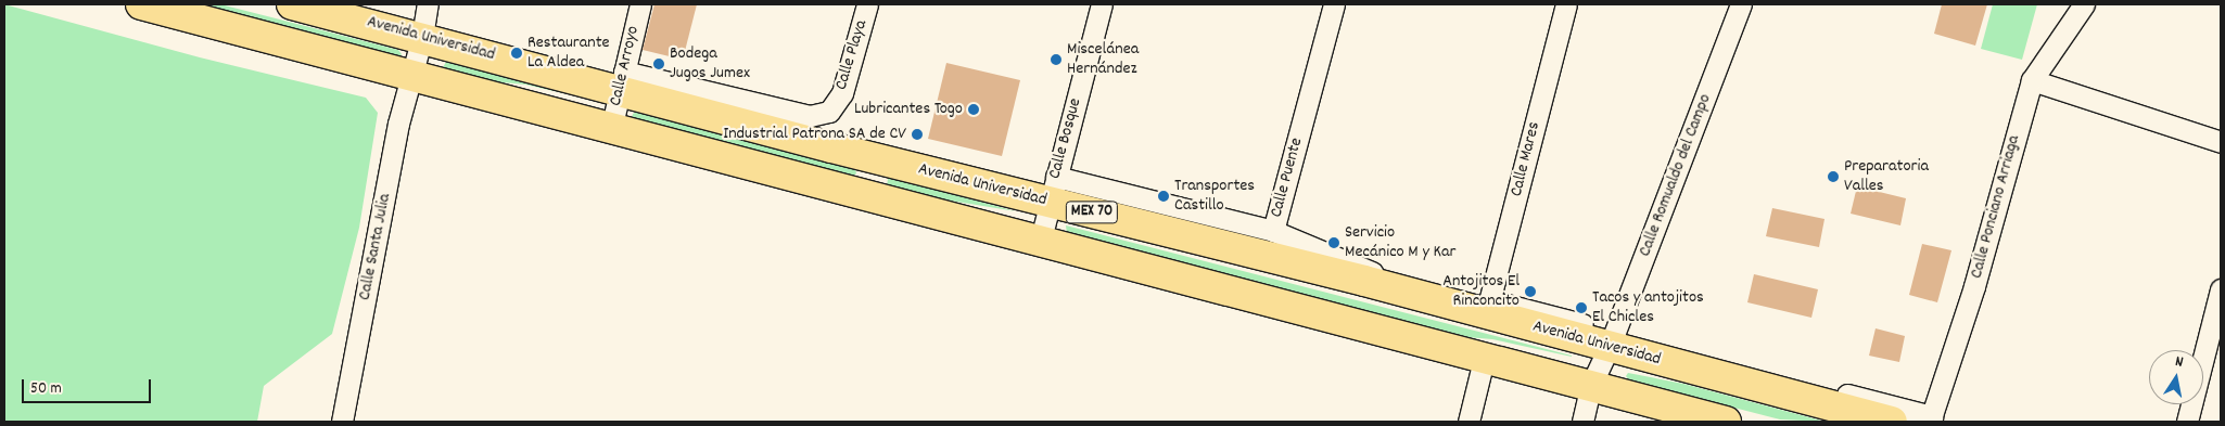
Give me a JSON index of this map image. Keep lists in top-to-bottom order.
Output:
{
  "streets": {
    "main road": ["Avenida Universidad", "MEX 70"],
    "street": [
      "Calle Playa",
      "Calle Arroyo",
      "Calle Bosque",
      "Calle Mares",
      "Calle Romualdo del Campo",
      "Calle Puente",
      "Calle Ponciano Arriaga",
      "Calle Santa Julia"
    ]
  },
  "crossings": [
    ["Avenida Universidad", "Calle Playa"],
    ["Avenida Universidad", "Calle Arroyo"],
    ["Avenida Universidad", "Calle Bosque"],
    ["Avenida Universidad", "Calle Mares"],
    ["Avenida Universidad", "Calle Romualdo del Campo"],
    ["Avenida Universidad", "Calle Puente"],
    ["Avenida Universidad", "Calle Santa Julia"],
    ["Calle Playa", "Calle Arroyo"],
    ["Calle Arroyo", "MEX 70"],
    ["Calle Bosque", "Calle Puente"],
    ["Calle Bosque", "MEX 70"],
    ["Calle Romualdo del Campo", "MEX 70"],
    ["MEX 70", "Calle Santa Julia"]
  ],
  "places": [
    "Restaurante La Aldea",
    "Miscelánea Hernández",
    "Bodega Jugos Jumex",
    "Lubricantes Togo",
    "Industrial Patrona SA de CV",
    "Preparatoria Valles",
    "Transportes Castillo",
    "Servicio Mecánico M y Kar",
    "Antojitos El Rinconcito",
    "Tacos y antojitos El Chicles"
  ],
  "scale_bar": "50 m",
  "north": "top"
}
